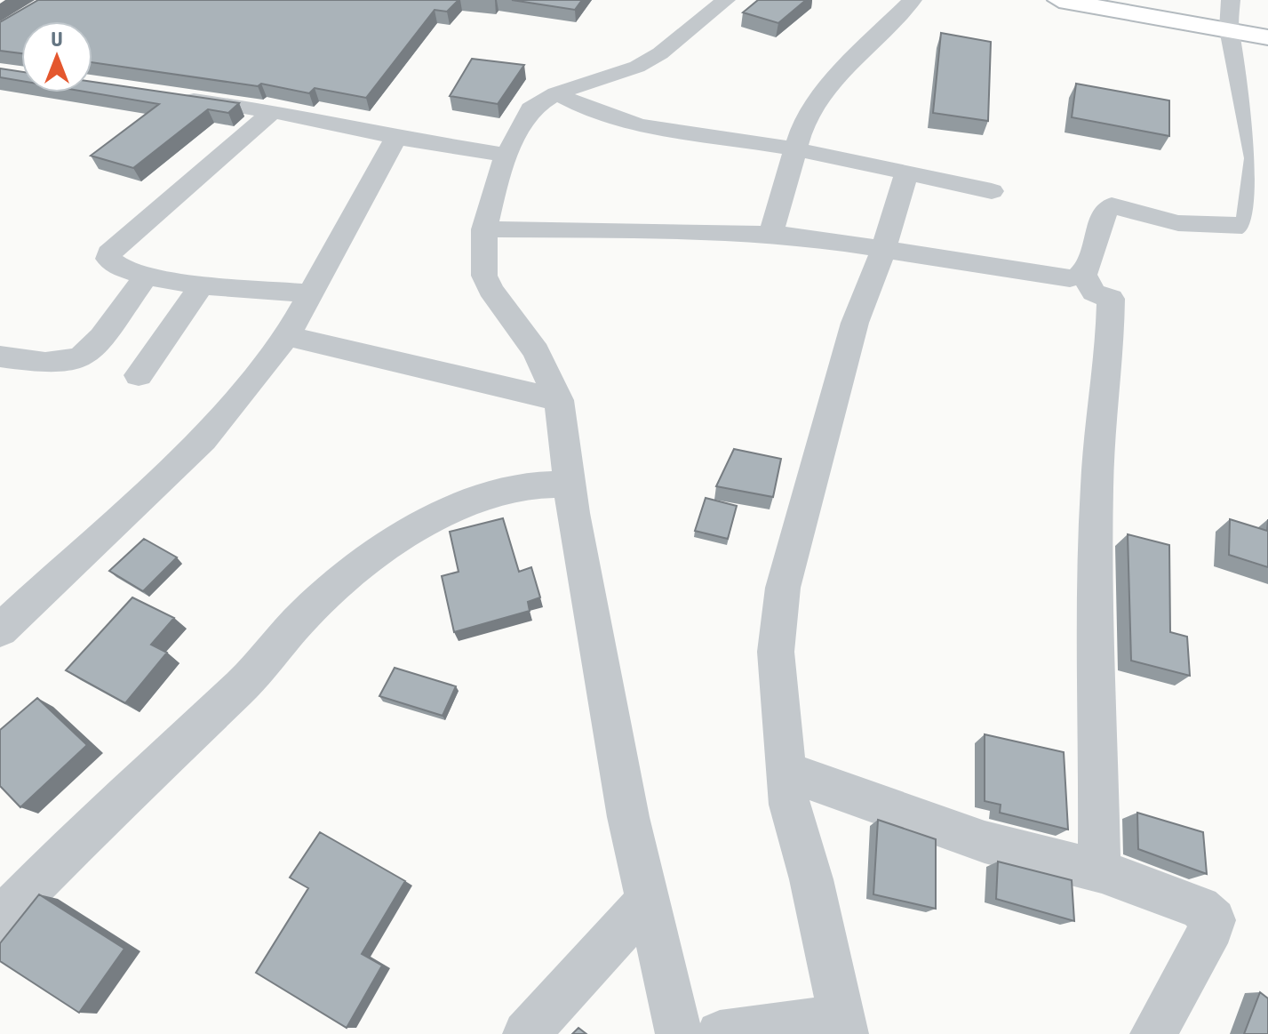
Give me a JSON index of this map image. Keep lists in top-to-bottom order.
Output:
{
  "north": "top"
}
